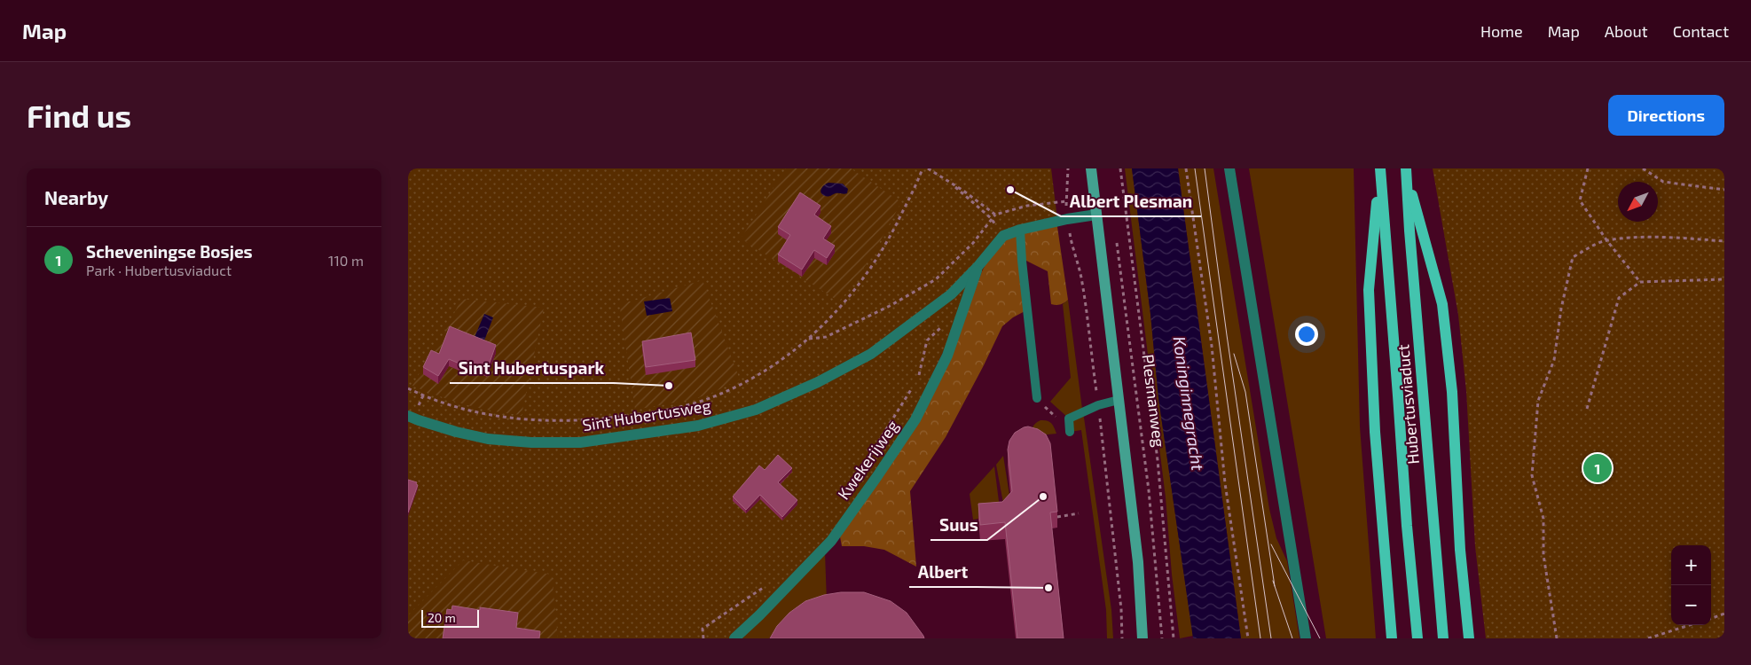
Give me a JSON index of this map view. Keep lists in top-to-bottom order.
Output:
{
  "streets": {
    "main road": ["Hubertusviaduct"],
    "street": ["Sint Hubertusweg", "Kwekerijweg"],
    "path": ["Plesmanweg"]
  },
  "crossings": [
    ["Sint Hubertusweg", "Kwekerijweg"]
  ],
  "water": ["Koninginnegracht"],
  "places": [
    "Albert Plesman",
    "Sint Hubertuspark",
    "Suus",
    "Albert"
  ],
  "scale_bar": "20 m",
  "north": "bottom left",
  "page": {
    "header": "Map",
    "nav": [
      "Home",
      "Map",
      "About",
      "Contact"
    ],
    "buttons": "Directions",
    "title": "Find us",
    "heading": "Nearby",
    "list": [
      {
        "mark": "1",
        "name": "Scheveningse Bosjes",
        "note": "Park · Hubertusviaduct",
        "value": "110 m"
      }
    ],
    "pins": "1",
    "map_buttons": ["+", "−"],
    "scale": "20 m"
  }
}
